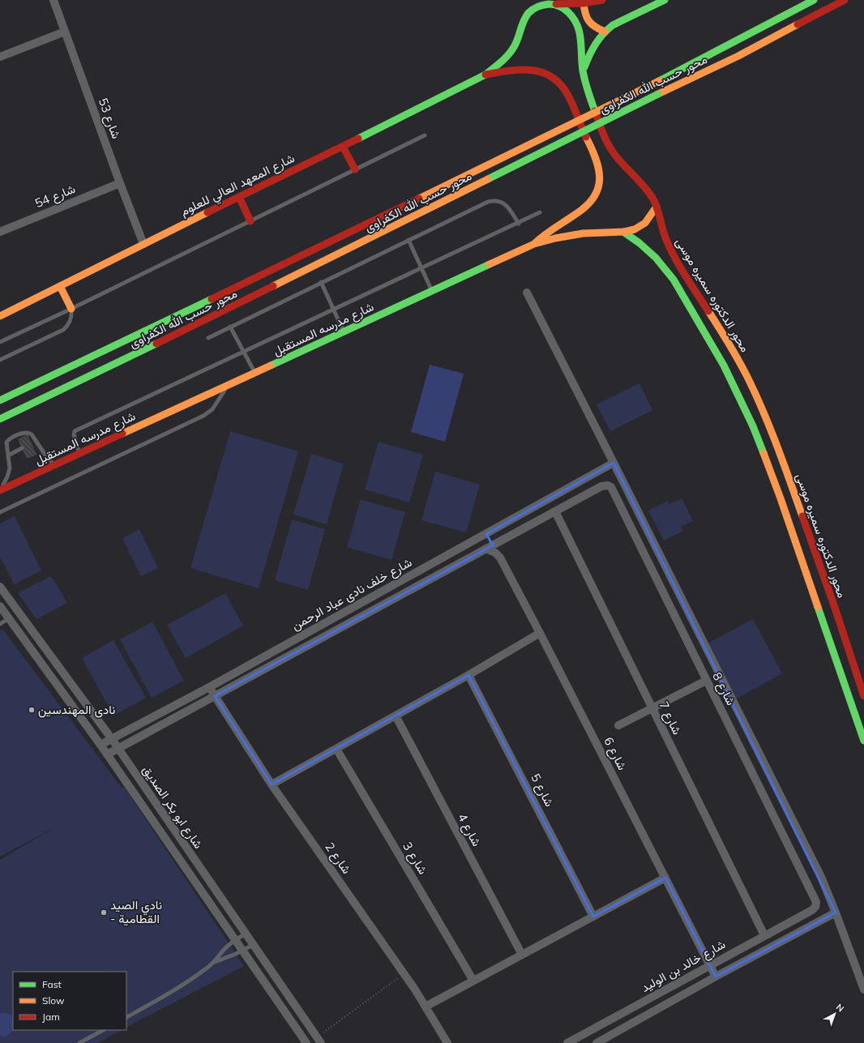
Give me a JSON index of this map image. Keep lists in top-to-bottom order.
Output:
{
  "streets": {
    "main road": [
      "محور حسب الله الكفراوى",
      "شارع المعهد العالي للعلوم",
      "محور الدكتوره سميره موسى",
      "شارع مدرسه المستقبل"
    ],
    "street": [
      "شارع 53",
      "شارع 54",
      "شارع خلف نادى عباد الرحمن",
      "شارع 8",
      "شارع 7",
      "شارع 6",
      "شارع 5",
      "شارع ابو بكر الصديق",
      "شارع 4",
      "شارع 2",
      "شارع 3",
      "شارع خالد بن الوليد"
    ]
  },
  "crossings": [
    ["شارع 53", "شارع المعهد العالي للعلوم"],
    ["شارع 53", "شارع 54"],
    ["محور الدكتوره سميره موسى", "شارع مدرسه المستقبل"],
    ["شارع خلف نادى عباد الرحمن", "شارع 8"],
    ["شارع خلف نادى عباد الرحمن", "شارع 7"],
    ["شارع خلف نادى عباد الرحمن", "شارع 6"],
    ["شارع خلف نادى عباد الرحمن", "شارع ابو بكر الصديق"],
    ["شارع خلف نادى عباد الرحمن", "شارع 2"],
    ["شارع 8", "شارع خالد بن الوليد"],
    ["شارع 7", "شارع خالد بن الوليد"],
    ["شارع 6", "شارع خالد بن الوليد"]
  ],
  "places": ["نادى المهندسين", "نادي الصيد - القطامية"],
  "legend": ["Fast", "Slow", "Jam"],
  "north": "top right"
}
